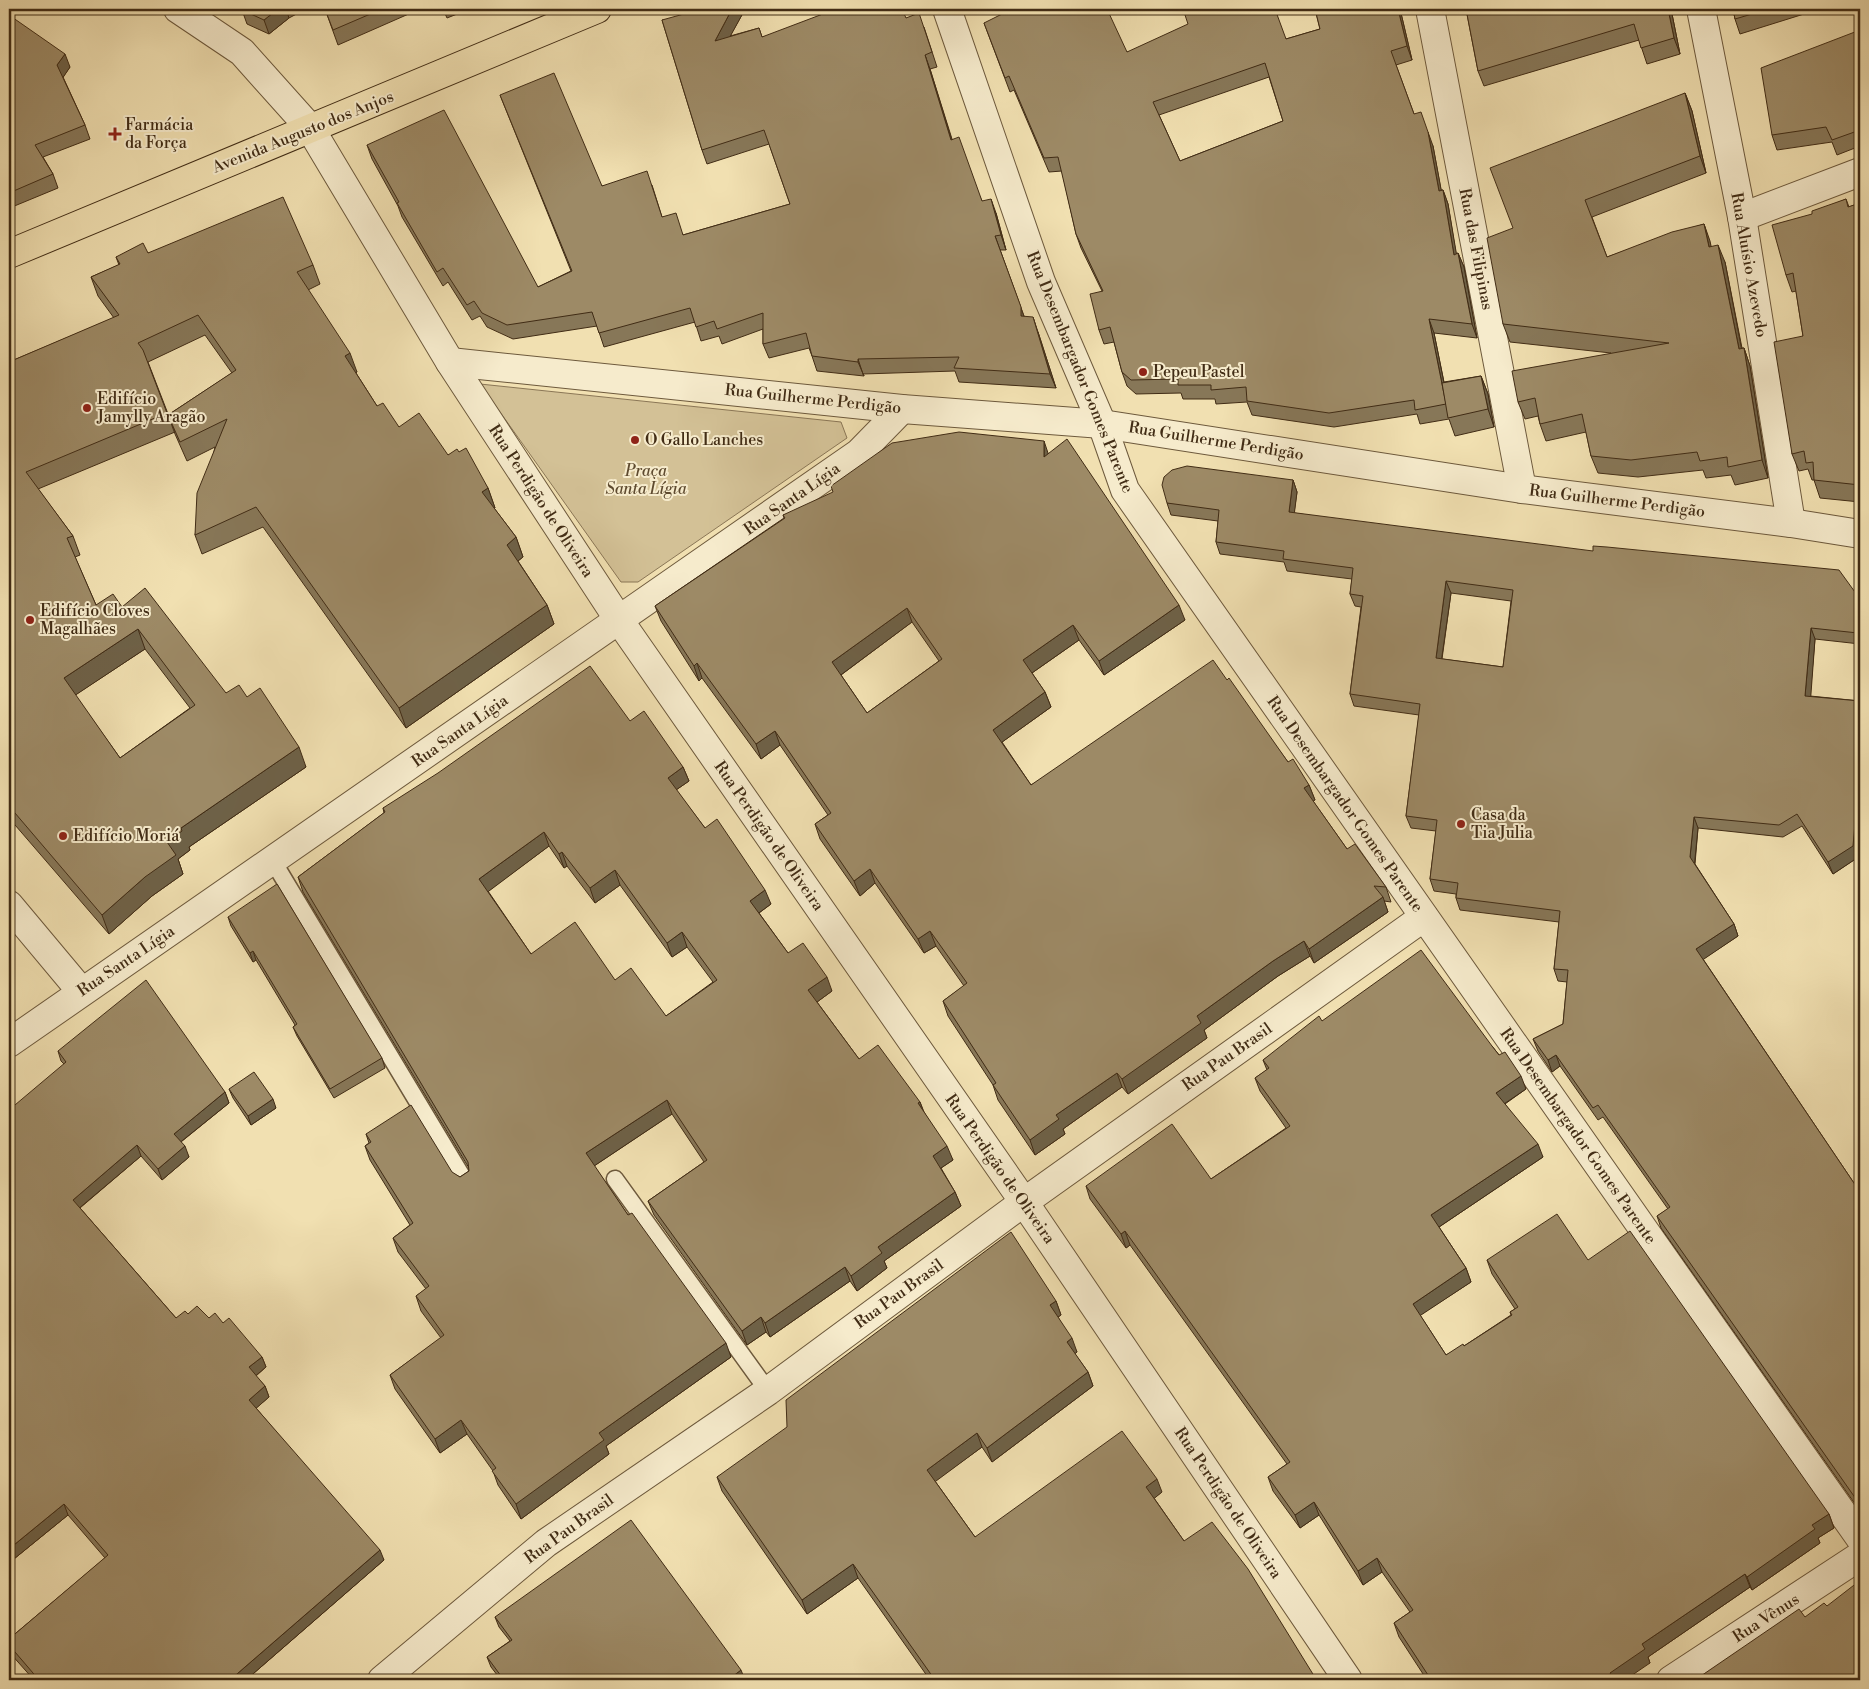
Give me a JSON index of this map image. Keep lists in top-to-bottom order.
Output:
{
  "streets": {
    "main road": ["Avenida Augusto dos Anjos"],
    "street": [
      "Rua das Filipinas",
      "Rua Aluísio Azevedo",
      "Rua Desembargador Gomes Parente",
      "Rua Guilherme Perdigão",
      "Rua Santa Lígia",
      "Rua Perdigão de Oliveira",
      "Rua Pau Brasil",
      "Rua Vênus"
    ]
  },
  "crossings": [
    ["Avenida Augusto dos Anjos", "Rua Perdigão de Oliveira"],
    ["Rua das Filipinas", "Rua Guilherme Perdigão"],
    ["Rua Aluísio Azevedo", "Rua Guilherme Perdigão"],
    ["Rua Desembargador Gomes Parente", "Rua Guilherme Perdigão"],
    ["Rua Desembargador Gomes Parente", "Rua Pau Brasil"],
    ["Rua Guilherme Perdigão", "Rua Santa Lígia"],
    ["Rua Guilherme Perdigão", "Rua Perdigão de Oliveira"],
    ["Rua Santa Lígia", "Rua Perdigão de Oliveira"],
    ["Rua Perdigão de Oliveira", "Rua Pau Brasil"]
  ],
  "parks": ["Praça Santa Lígia"],
  "places": {
    "health": ["Farmácia da Força"],
    "other": [
      "Pepeu Pastel",
      "Edifício Jamylly Aragão",
      "O Gallo Lanches",
      "Edifício Cloves Magalhães",
      "Casa da Tia Julia",
      "Edifício Moriá"
    ]
  }
}
